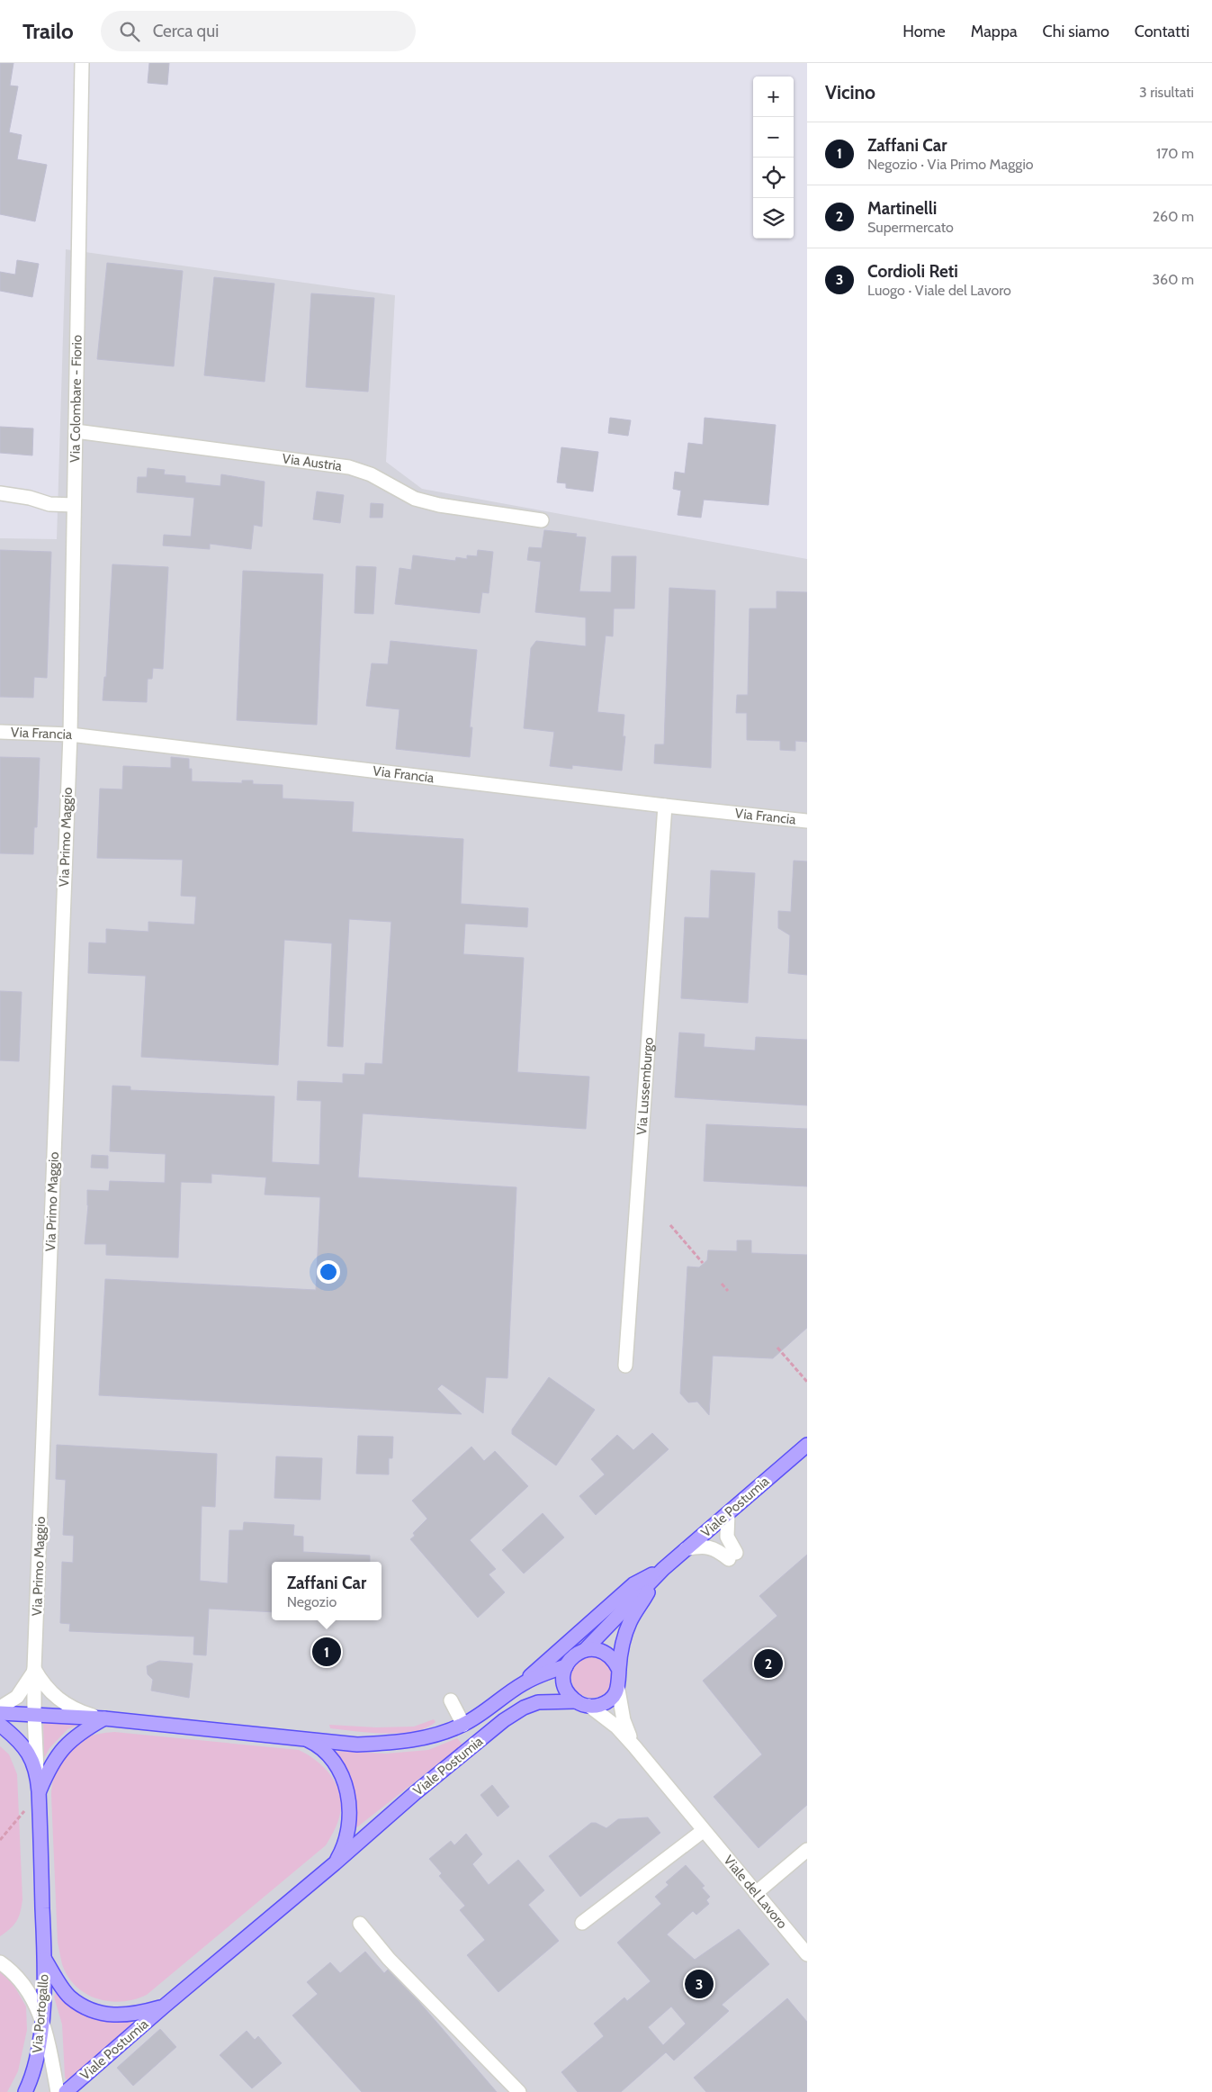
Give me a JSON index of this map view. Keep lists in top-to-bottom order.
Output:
{
  "streets": {
    "main road": ["Viale Postumia", "Via Portogallo"],
    "street": [
      "Via Colombare - Fiorio",
      "Via Austria",
      "Via Francia",
      "Via Primo Maggio",
      "Via Lussemburgo",
      "Viale del Lavoro"
    ]
  },
  "crossings": [
    ["Via Colombare - Fiorio", "Via Austria"],
    ["Via Colombare - Fiorio", "Via Francia"],
    ["Via Colombare - Fiorio", "Via Primo Maggio"],
    ["Via Francia", "Via Primo Maggio"],
    ["Via Francia", "Via Lussemburgo"],
    ["Viale Postumia", "Viale del Lavoro"],
    ["Viale Postumia", "Via Portogallo"]
  ],
  "page": {
    "header": "Trailo",
    "search": "Cerca qui",
    "nav": [
      "Home",
      "Mappa",
      "Chi siamo",
      "Contatti"
    ],
    "heading": ["Vicino", "3 risultati"],
    "map_buttons": ["+", "−"],
    "list": [
      {
        "mark": "1",
        "name": "Zaffani Car",
        "note": "Negozio · Via Primo Maggio",
        "value": "170 m"
      },
      {
        "mark": "2",
        "name": "Martinelli",
        "note": "Supermercato",
        "value": "260 m"
      },
      {
        "mark": "3",
        "name": "Cordioli Reti",
        "note": "Luogo · Viale del Lavoro",
        "value": "360 m"
      }
    ],
    "popup": ["Zaffani Car", "Negozio"],
    "pins": ["1", "2", "3"]
  }
}
